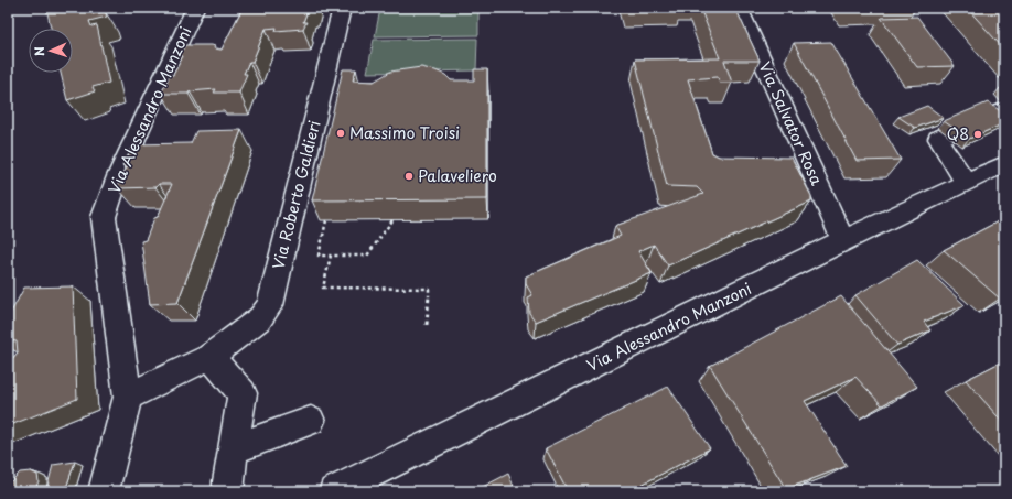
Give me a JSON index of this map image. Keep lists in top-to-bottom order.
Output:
{
  "streets": {
    "street": ["Via Alessandro Manzoni", "Via Salvator Rosa", "Via Roberto Galdieri"]
  },
  "crossings": [
    ["Via Alessandro Manzoni", "Via Salvator Rosa"]
  ],
  "places": ["Massimo Troisi", "Q8", "Palaveliero"],
  "north": "left"
}
